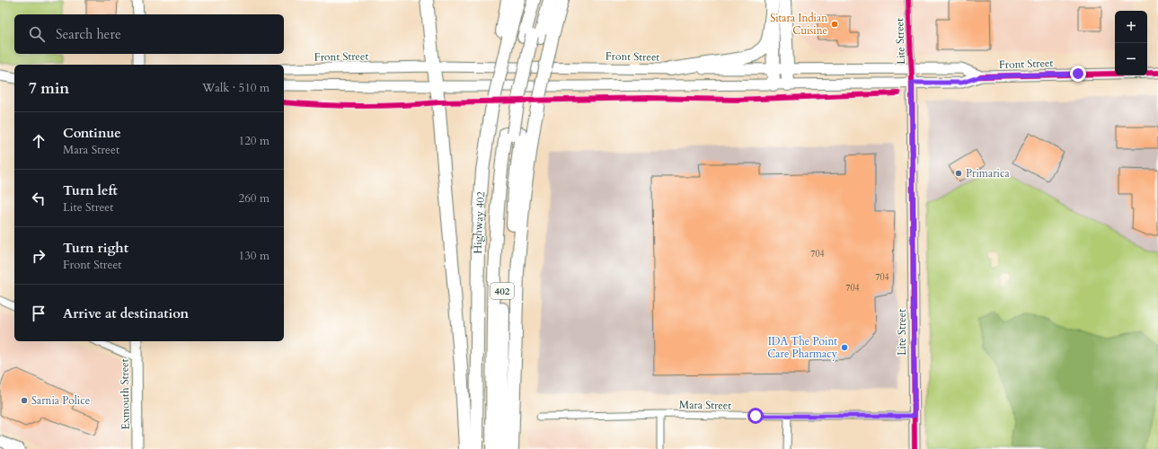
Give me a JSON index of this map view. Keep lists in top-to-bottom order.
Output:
{
  "streets": {
    "highway": ["Highway 402", "402"],
    "main road": ["Lite Street", "Front Street", "Exmouth Street"],
    "street": ["Mara Street"]
  },
  "crossings": [
    ["Lite Street", "Front Street"],
    ["Lite Street", "Mara Street"]
  ],
  "places": [
    "Sitara Indian Cuisine",
    "Primarica",
    "IDA The Point Care Pharmacy",
    "Sarnia Police"
  ],
  "house_numbers": ["704", "704", "704"],
  "page": {
    "map_buttons": ["+", "−"],
    "search": "Search here",
    "heading": ["7 min", "Walk · 510 m"],
    "list": [
      ["Continue", "Mara Street", "120 m"],
      ["Turn left", "Lite Street", "260 m"],
      ["Turn right", "Front Street", "130 m"],
      "Arrive at destination"
    ]
  }
}
